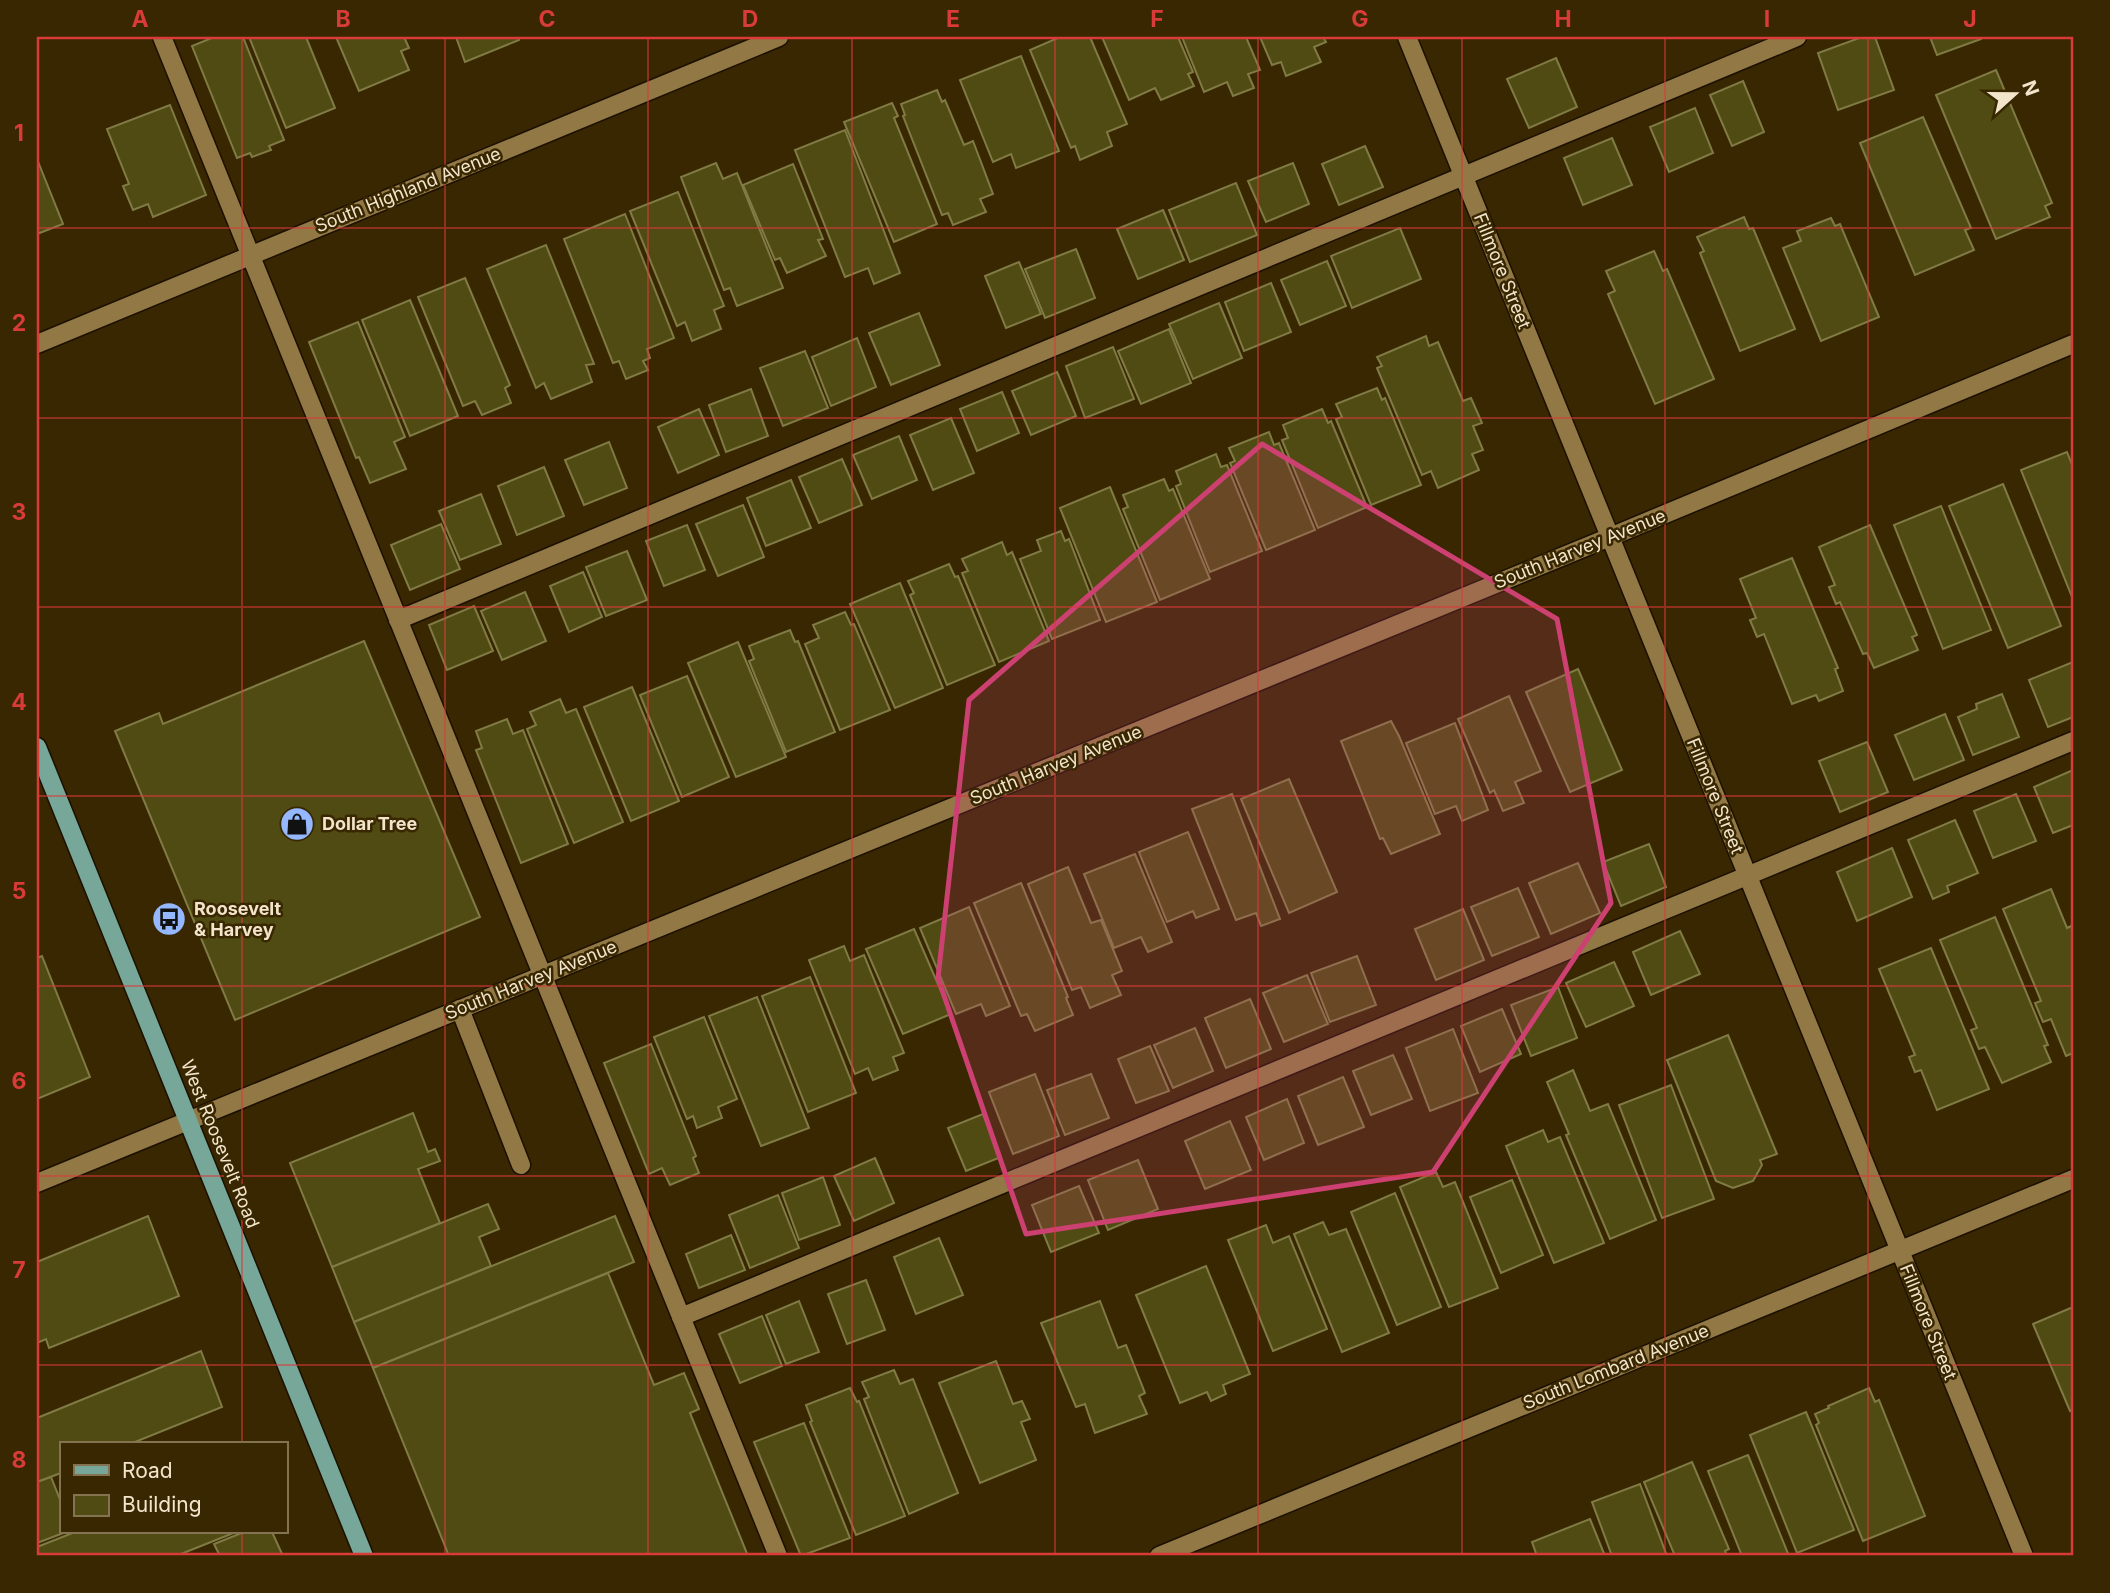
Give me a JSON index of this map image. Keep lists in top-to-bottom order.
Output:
{
  "streets": {
    "main road": ["West Roosevelt Road"],
    "street": [
      "South Highland Avenue",
      "Fillmore Street",
      "South Harvey Avenue",
      "South Lombard Avenue"
    ]
  },
  "crossings": [
    ["Fillmore Street", "South Harvey Avenue"],
    ["Fillmore Street", "South Lombard Avenue"],
    ["South Harvey Avenue", "West Roosevelt Road"]
  ],
  "places": {
    "shop": ["Dollar Tree"],
    "bus stop": ["Roosevelt & Harvey"]
  },
  "legend": ["Road", "Building"],
  "north": "right",
  "grid": {
    "columns": [
      "A",
      "B",
      "C",
      "D",
      "E",
      "F",
      "G",
      "H",
      "I",
      "J"
    ],
    "rows": [
      "1",
      "2",
      "3",
      "4",
      "5",
      "6",
      "7",
      "8"
    ]
  }
}
